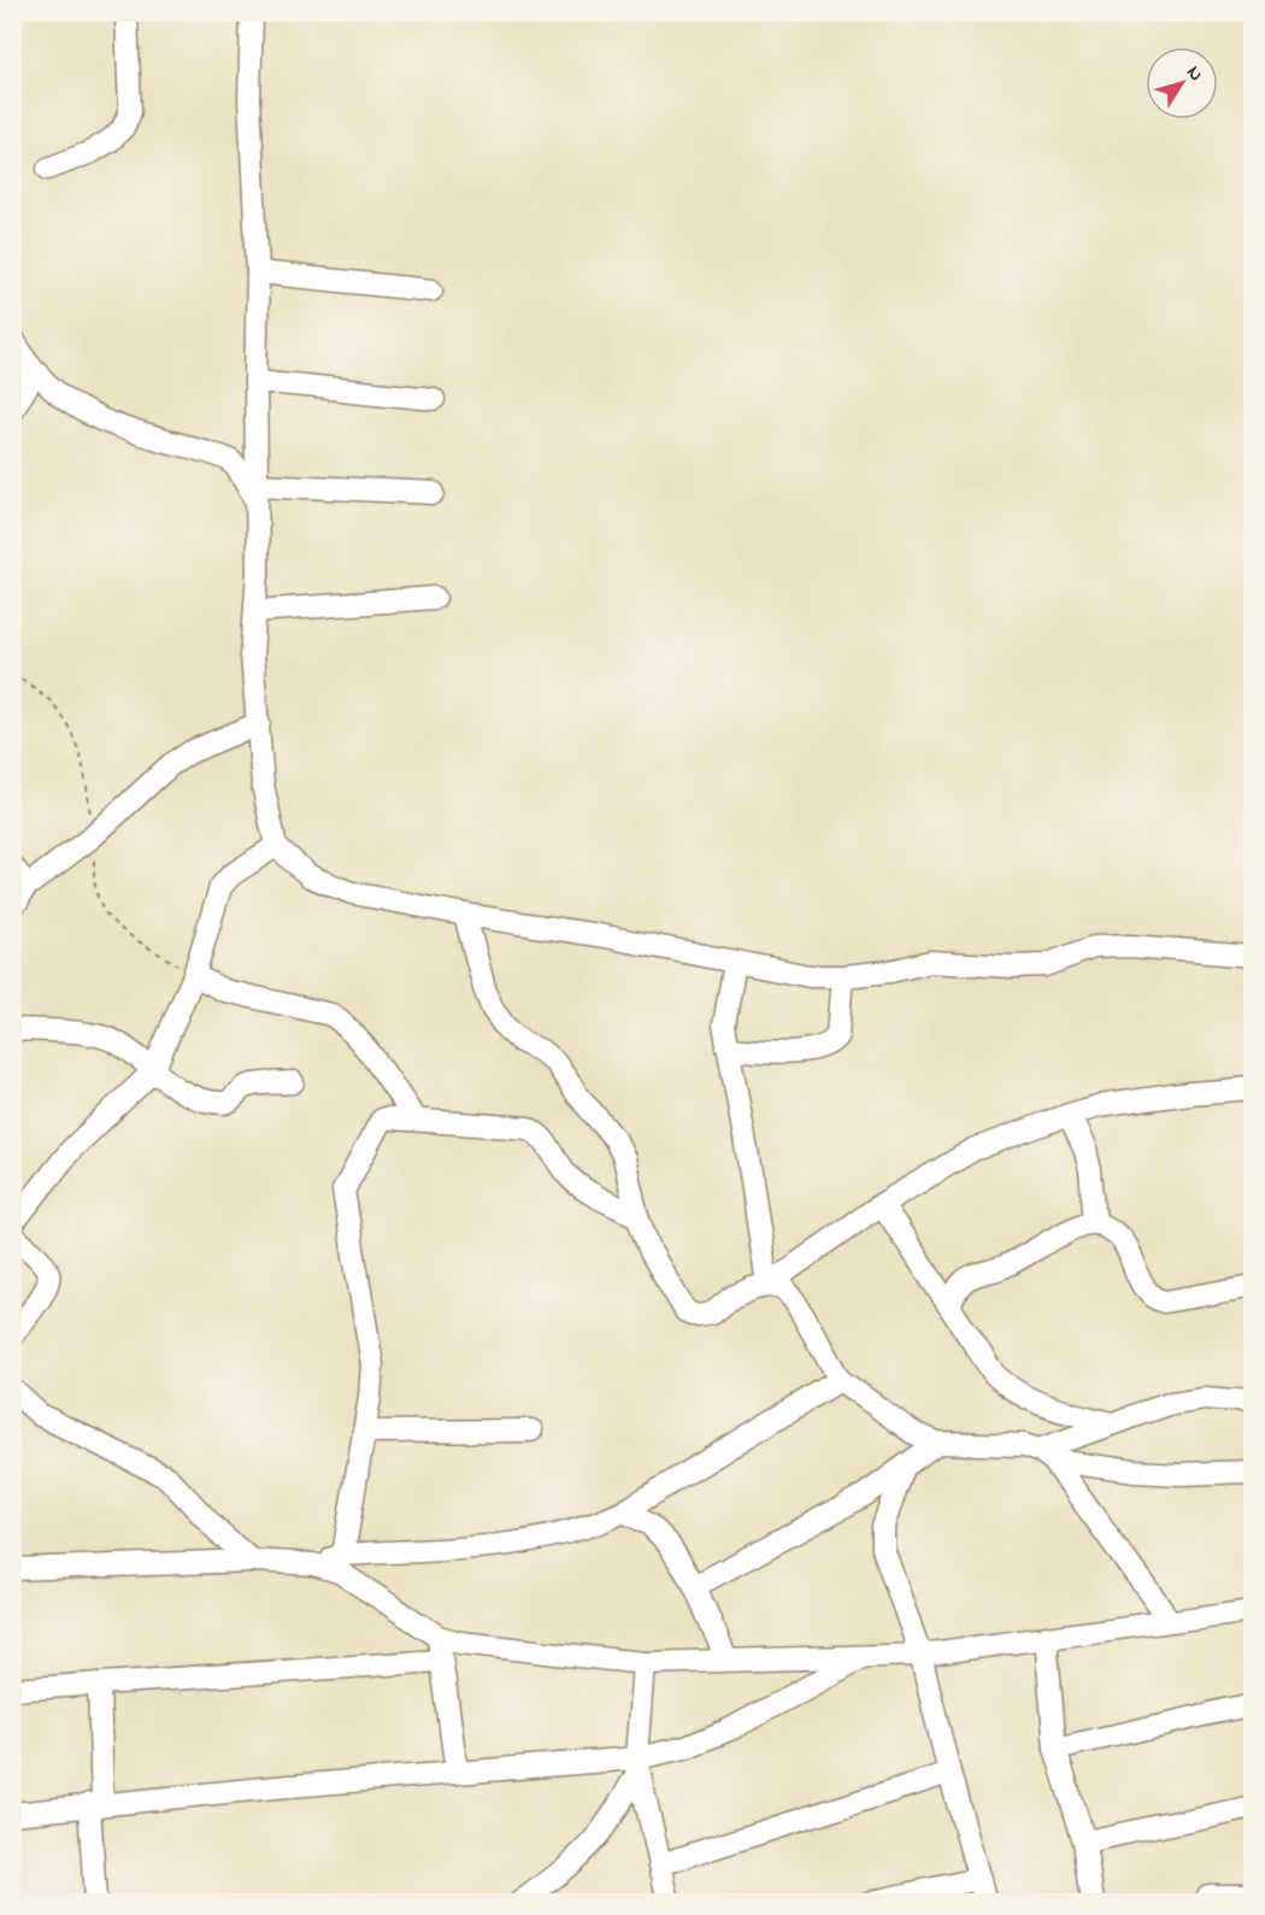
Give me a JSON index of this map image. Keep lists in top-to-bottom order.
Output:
{
  "north": "top right"
}
